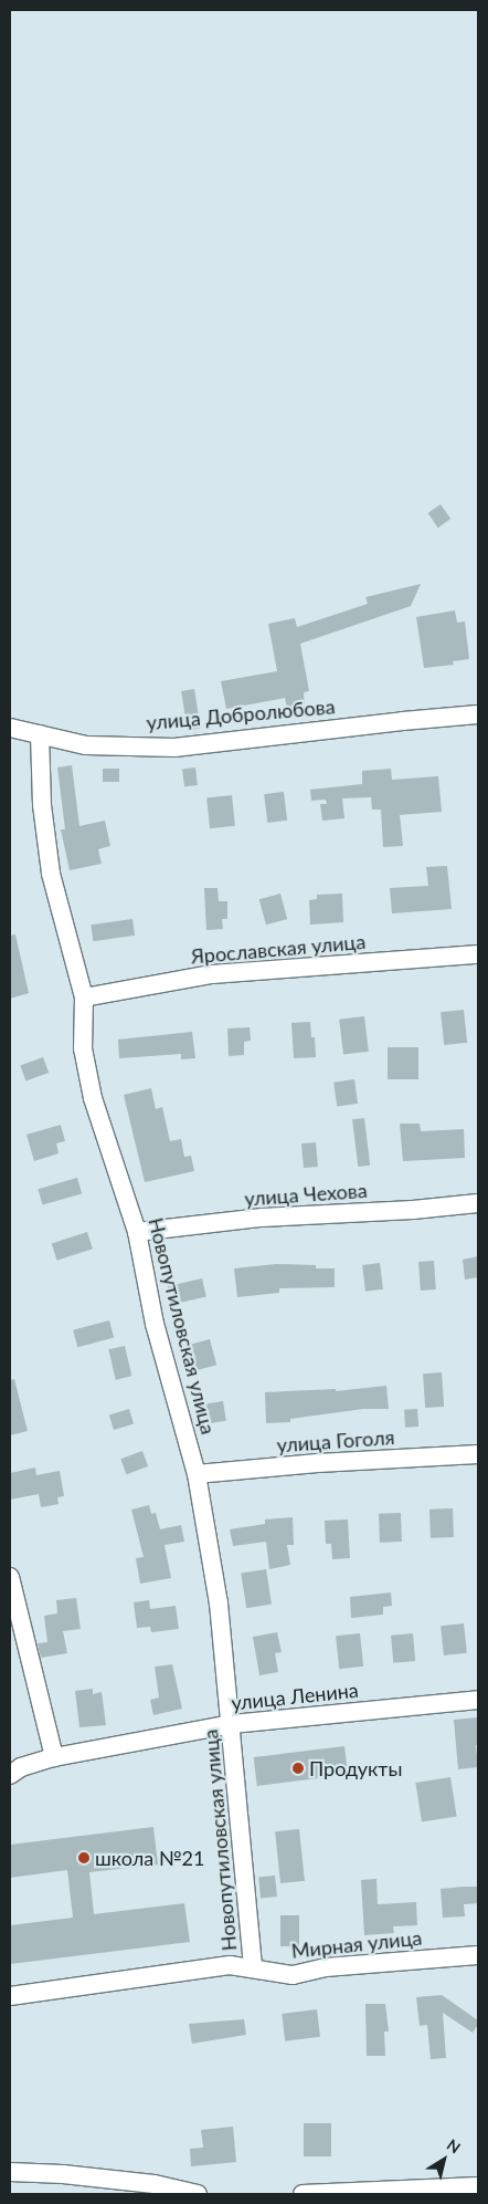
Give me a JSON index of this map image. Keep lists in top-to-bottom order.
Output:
{
  "streets": {
    "street": [
      "улица Добролюбова",
      "Ярославская улица",
      "улица Чехова",
      "Новопутиловская улица",
      "улица Гоголя",
      "улица Ленина",
      "Мирная улица"
    ]
  },
  "crossings": [
    ["улица Добролюбова", "Новопутиловская улица"],
    ["Ярославская улица", "Новопутиловская улица"],
    ["улица Чехова", "Новопутиловская улица"],
    ["Новопутиловская улица", "улица Гоголя"],
    ["Новопутиловская улица", "улица Ленина"],
    ["Новопутиловская улица", "Мирная улица"]
  ],
  "places": ["Продукты", "школа №21"],
  "north": "top right"
}
